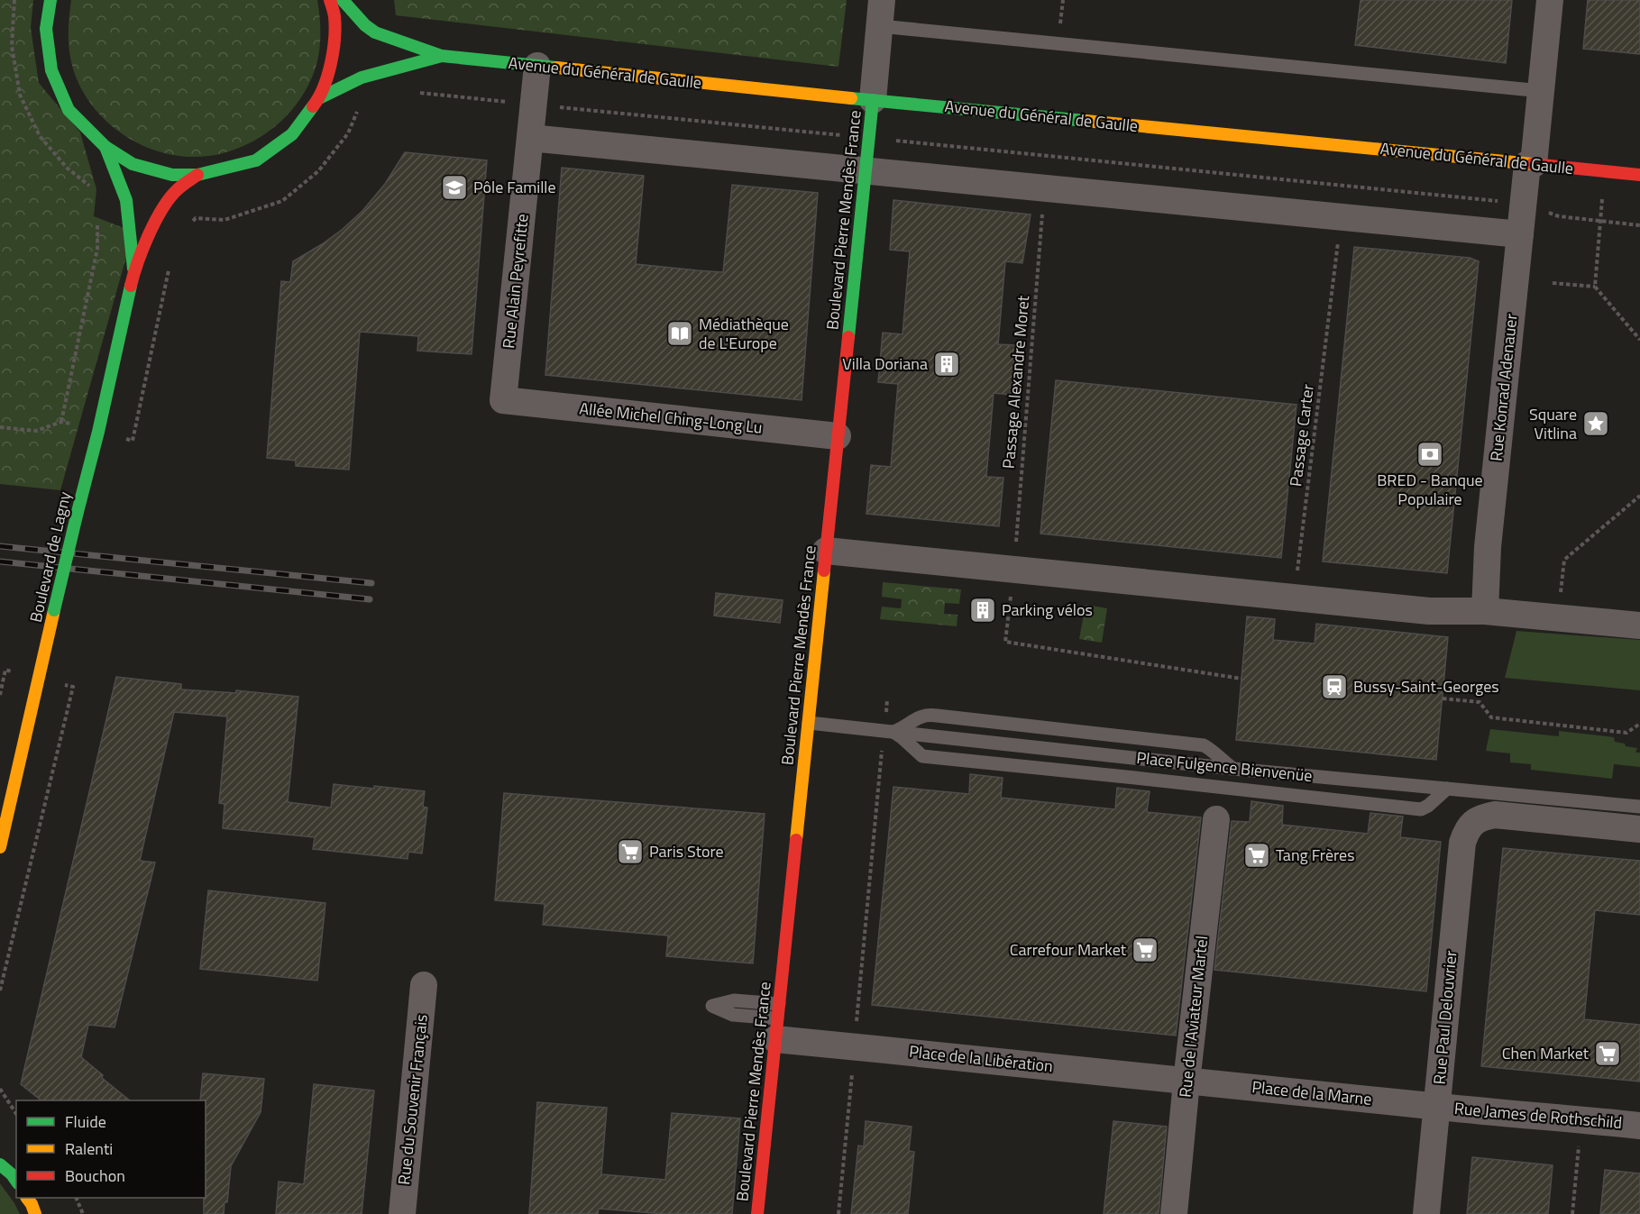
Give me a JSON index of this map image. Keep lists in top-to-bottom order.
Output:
{
  "streets": {
    "main road": ["Avenue du Général de Gaulle", "Boulevard Pierre Mendès France", "Boulevard de Lagny"],
    "street": [
      "Rue Alain Peyrefitte",
      "Rue Konrad Adenauer",
      "Allée Michel Ching-Long Lu",
      "Rue de l'Aviateur Martel",
      "Rue Paul Delouvrier",
      "Place de la Libération",
      "Place de la Marne",
      "Rue du Souvenir Français",
      "Rue James de Rothschild"
    ],
    "lane": ["Place Fulgence Bienvenüe"],
    "path": ["Passage Alexandre Moret", "Passage Carter"]
  },
  "crossings": [
    ["Avenue du Général de Gaulle", "Boulevard Pierre Mendès France"],
    ["Avenue du Général de Gaulle", "Rue Alain Peyrefitte"],
    ["Avenue du Général de Gaulle", "Rue Konrad Adenauer"],
    ["Boulevard Pierre Mendès France", "Allée Michel Ching-Long Lu"],
    ["Boulevard Pierre Mendès France", "Place Fulgence Bienvenüe"],
    ["Boulevard Pierre Mendès France", "Place de la Libération"],
    ["Rue Alain Peyrefitte", "Allée Michel Ching-Long Lu"],
    ["Rue de l'Aviateur Martel", "Place de la Libération"],
    ["Rue de l'Aviateur Martel", "Place de la Marne"],
    ["Rue Paul Delouvrier", "Place de la Marne"],
    ["Rue Paul Delouvrier", "Rue James de Rothschild"],
    ["Place de la Libération", "Place de la Marne"],
    ["Place de la Marne", "Rue James de Rothschild"]
  ],
  "places": {
    "school or university": ["Pôle Famille"],
    "library": ["Médiathèque de L'Europe"],
    "building": ["Villa Doriana", "Parking vélos"],
    "place": ["Square Vitlina"],
    "bank": ["BRED - Banque Populaire"],
    "station": ["Bussy-Saint-Georges"],
    "supermarket": [
      "Paris Store",
      "Tang Frères",
      "Carrefour Market",
      "Chen Market"
    ]
  },
  "legend": ["Fluide", "Ralenti", "Bouchon"]
}
